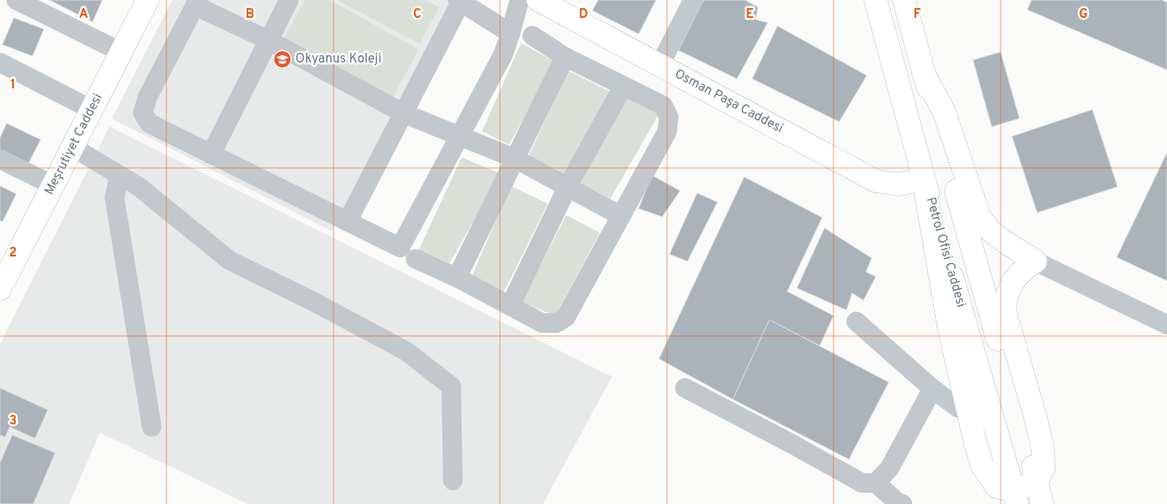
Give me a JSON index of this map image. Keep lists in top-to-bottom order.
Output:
{
  "streets": {
    "main road": ["Osman Paşa Caddesi", "Meşrutiyet Caddesi", "Petrol Ofisi Caddesi"]
  },
  "crossings": [
    ["Osman Paşa Caddesi", "Petrol Ofisi Caddesi"]
  ],
  "places": {
    "school or university": ["Okyanus Koleji"]
  },
  "grid": {
    "columns": [
      "A",
      "B",
      "C",
      "D",
      "E",
      "F",
      "G"
    ],
    "rows": ["1", "2", "3"]
  }
}
